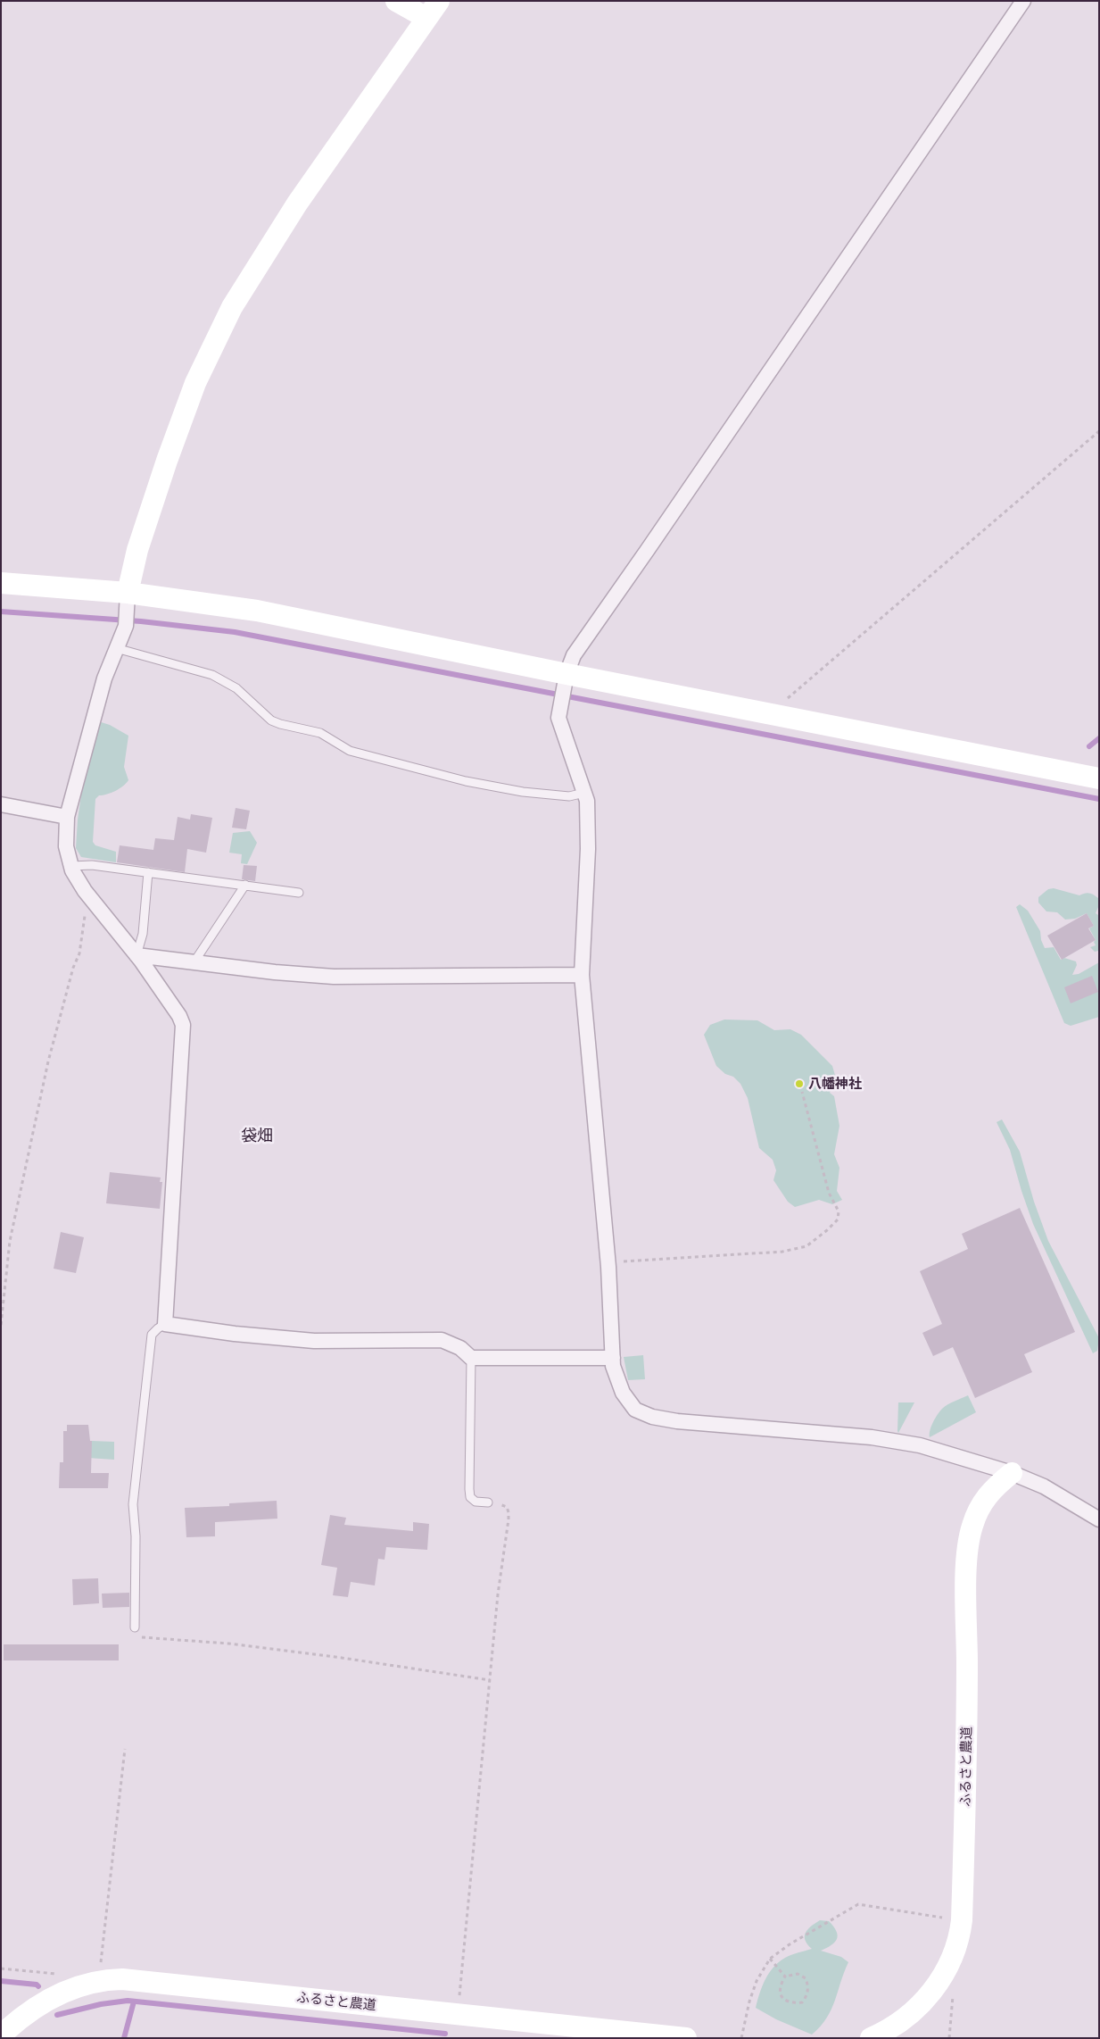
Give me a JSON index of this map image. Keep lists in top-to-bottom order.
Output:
{
  "streets": {
    "street": ["ふるさと農道"]
  },
  "districts": ["袋畑"],
  "places": ["八幡神社"]
}
